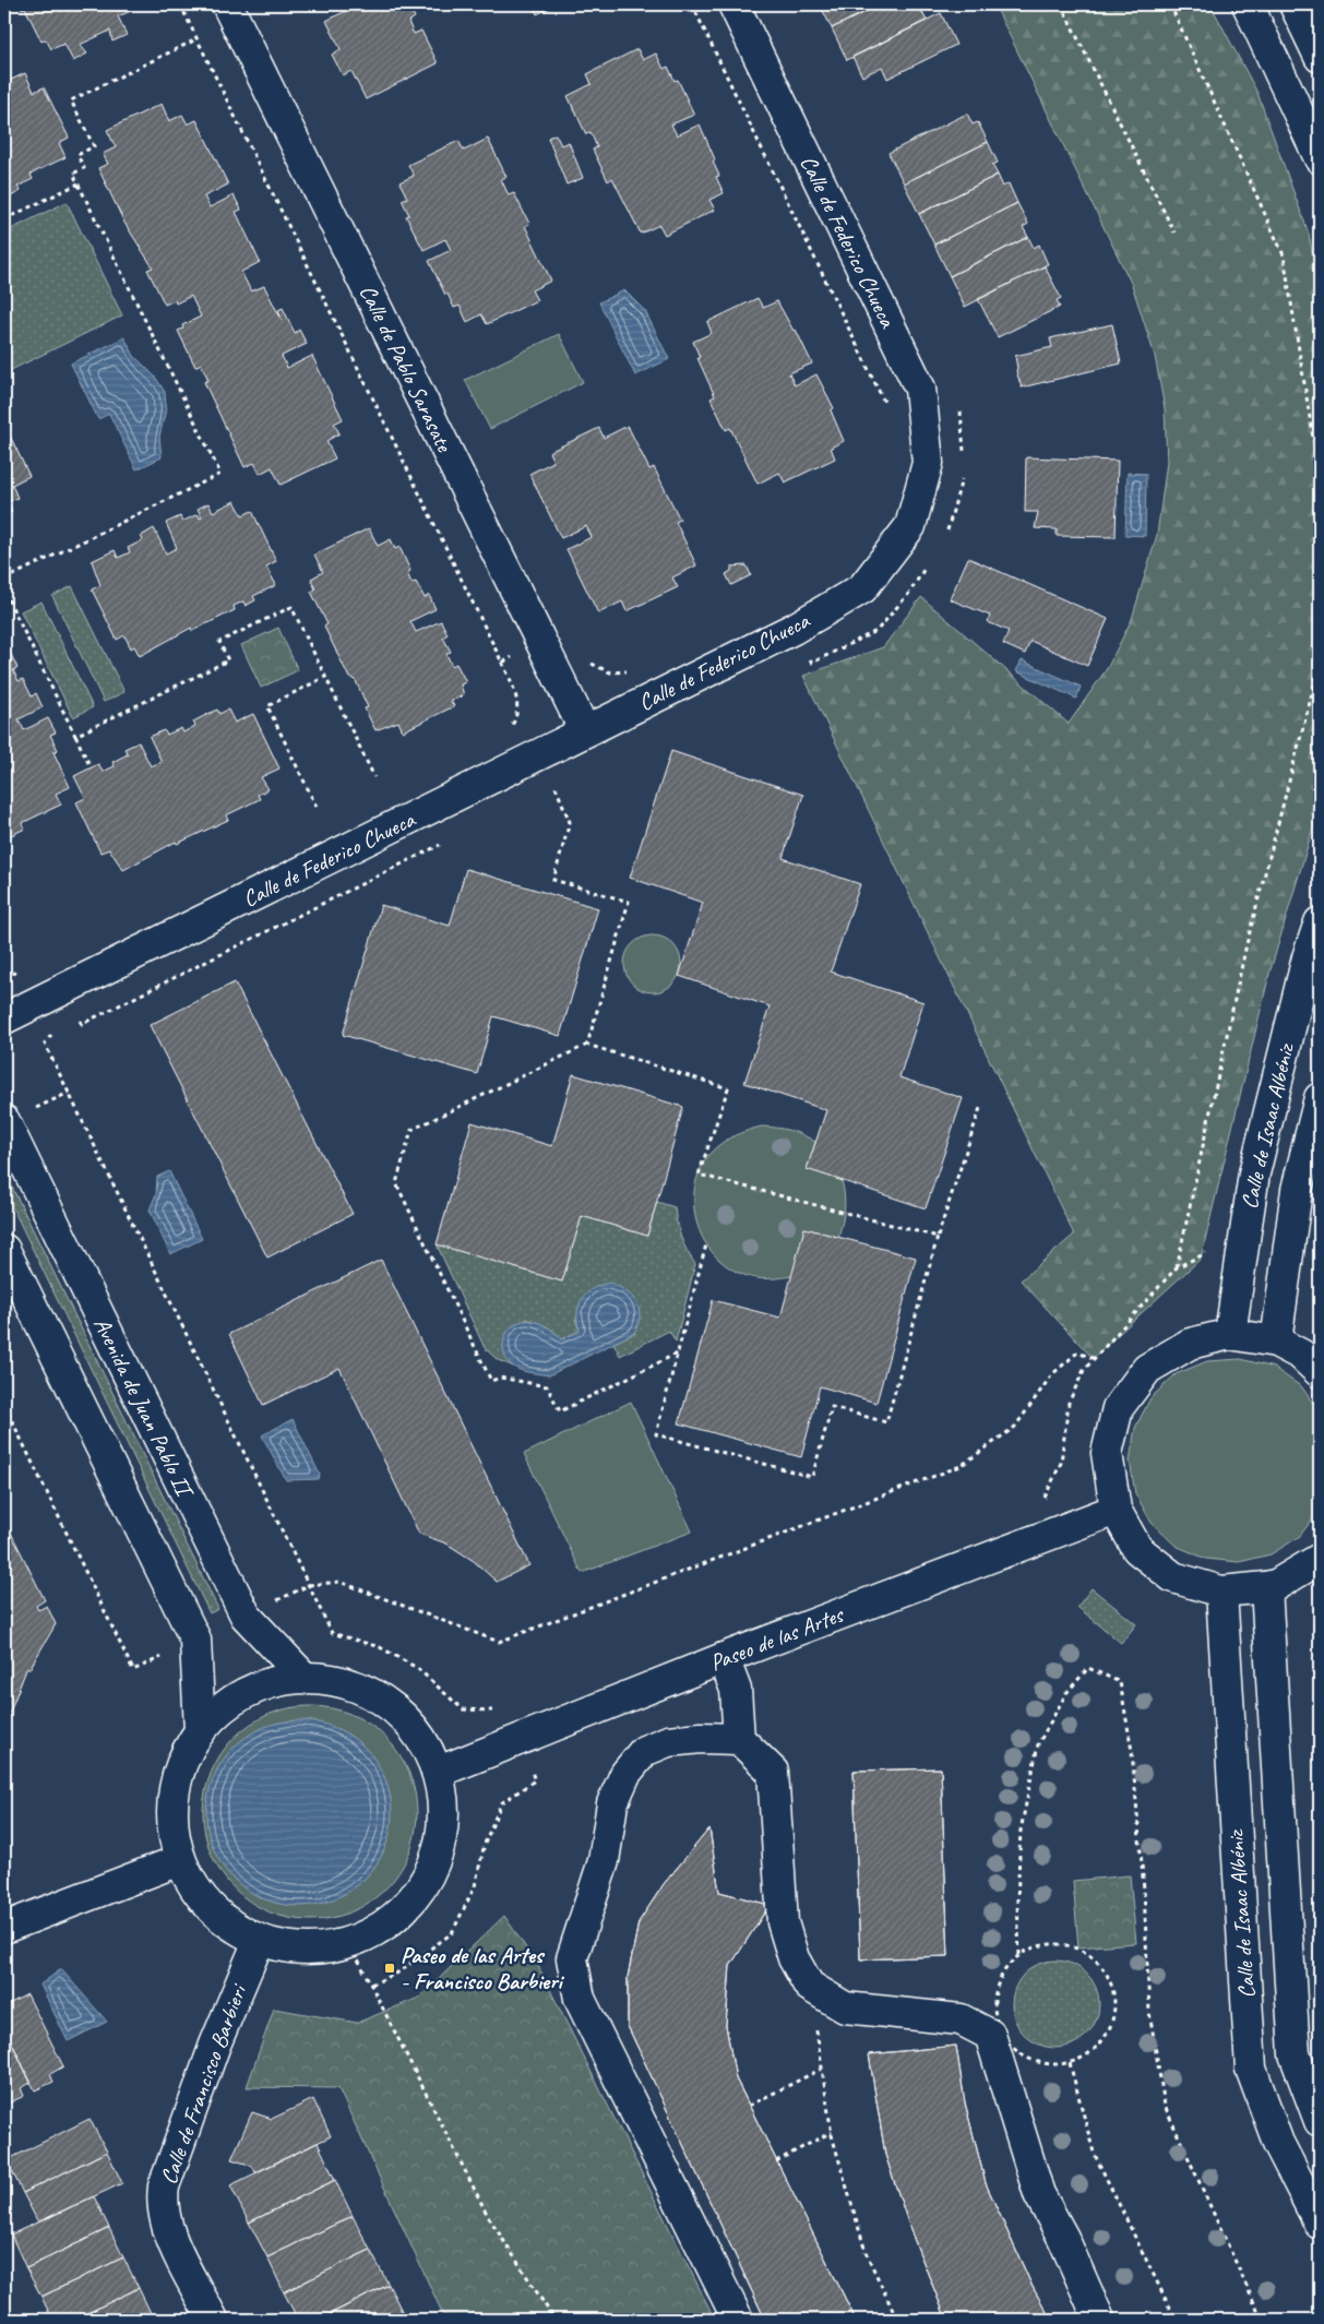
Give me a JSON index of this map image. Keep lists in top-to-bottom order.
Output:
{
  "streets": {
    "street": [
      "Calle de Federico Chueca",
      "Calle de Pablo Sarasate",
      "Calle de Isaac Albéniz",
      "Avenida de Juan Pablo II",
      "Paseo de las Artes",
      "Calle de Francisco Barbieri"
    ]
  },
  "crossings": [
    ["Calle de Federico Chueca", "Calle de Pablo Sarasate"]
  ],
  "places": {
    "transit": ["Paseo de las Artes - Francisco Barbieri"]
  }
}
